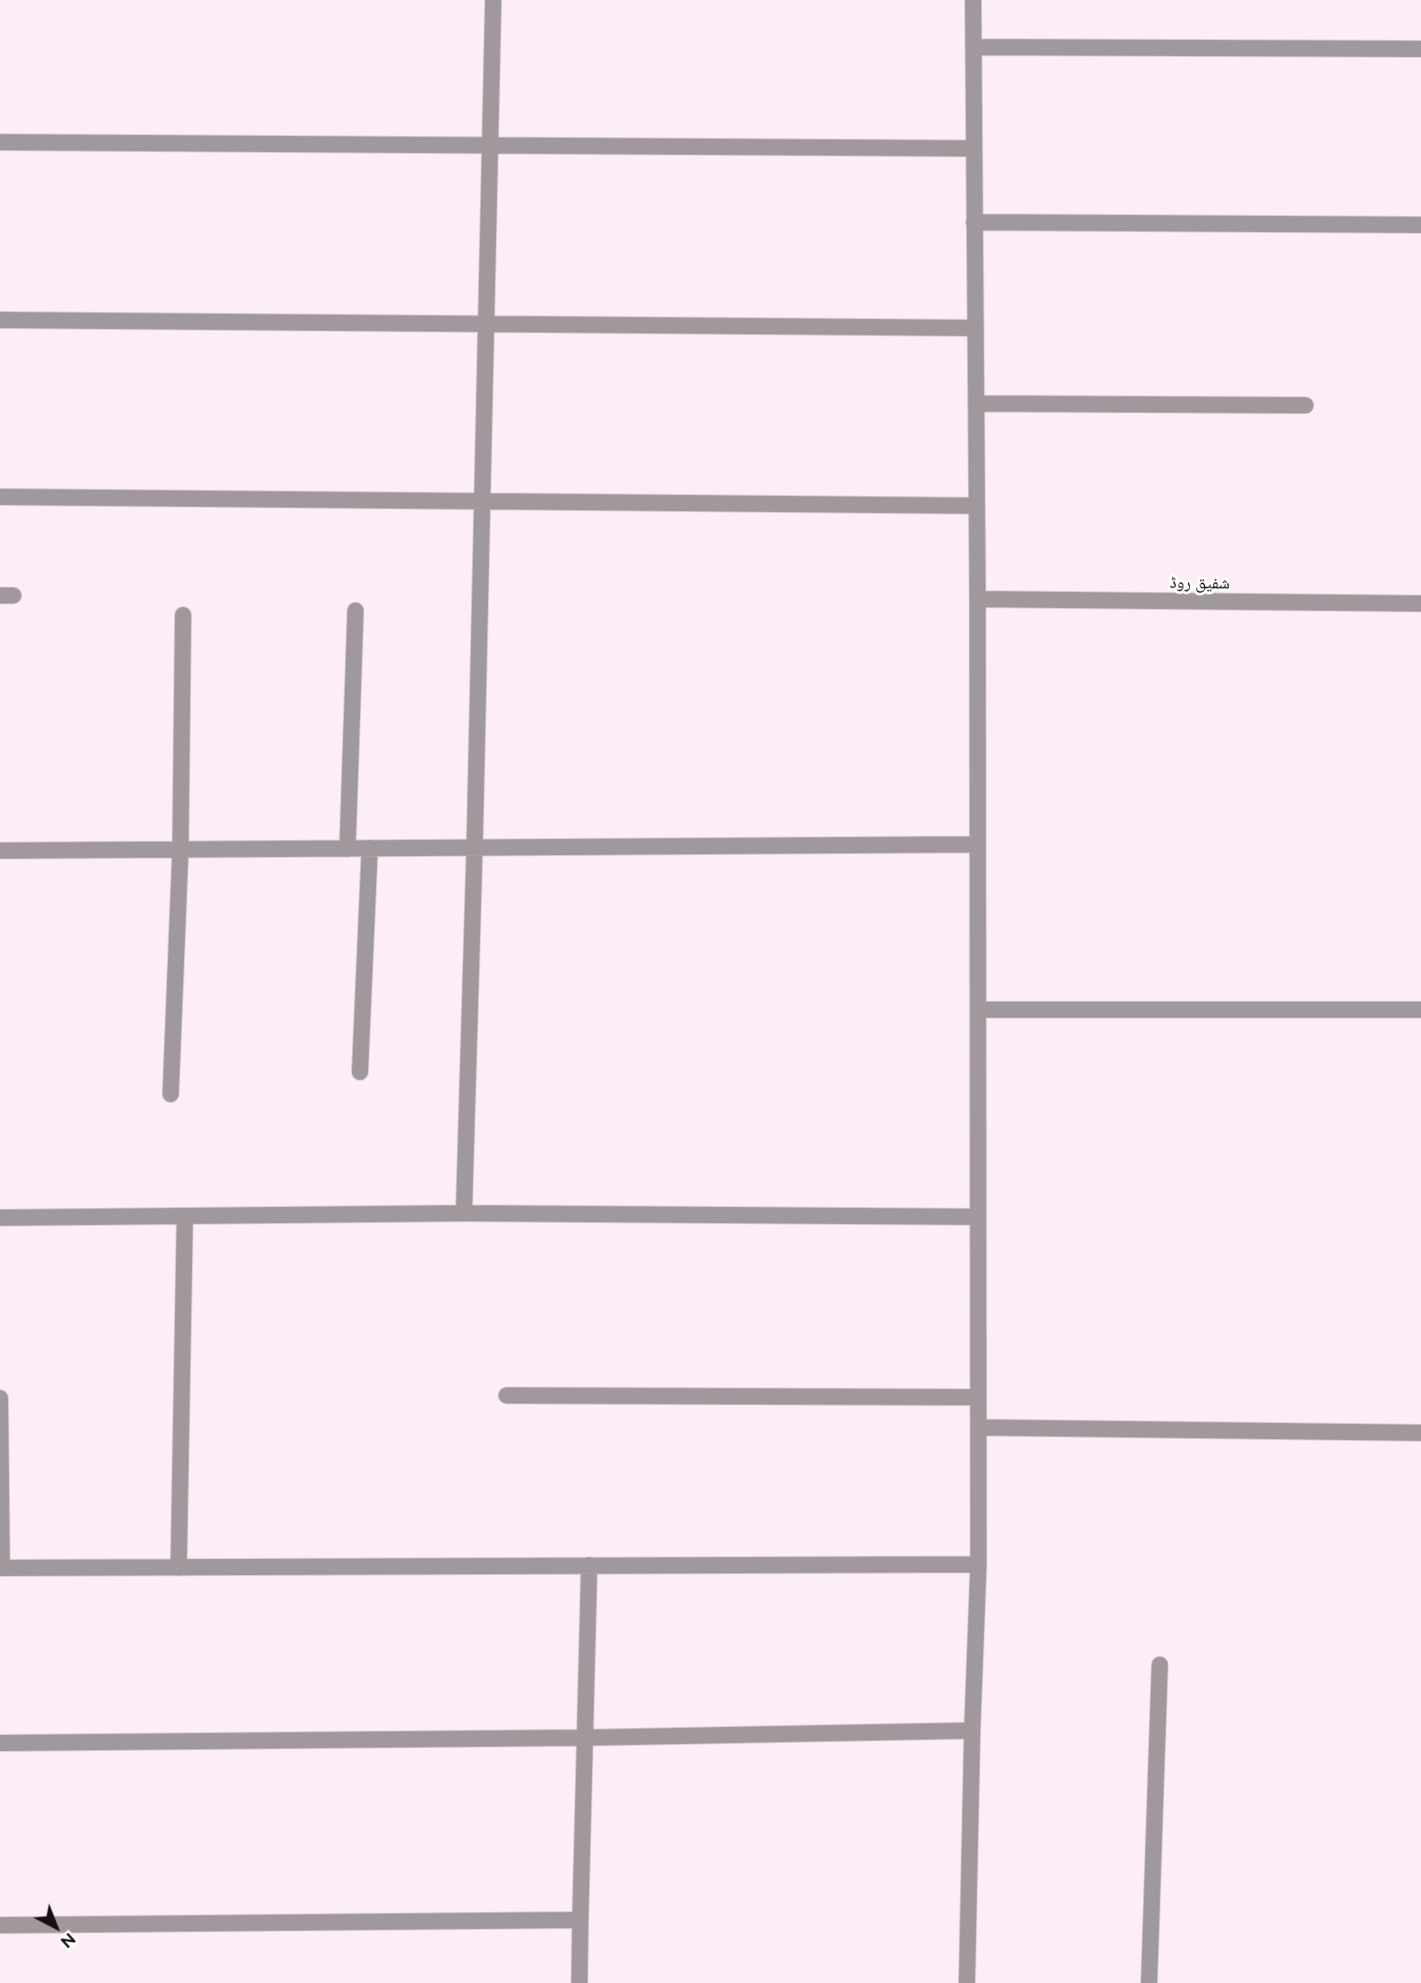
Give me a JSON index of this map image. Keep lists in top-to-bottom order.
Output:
{
  "streets": {
    "street": ["شفیق روڈ"]
  },
  "north": "bottom right"
}
